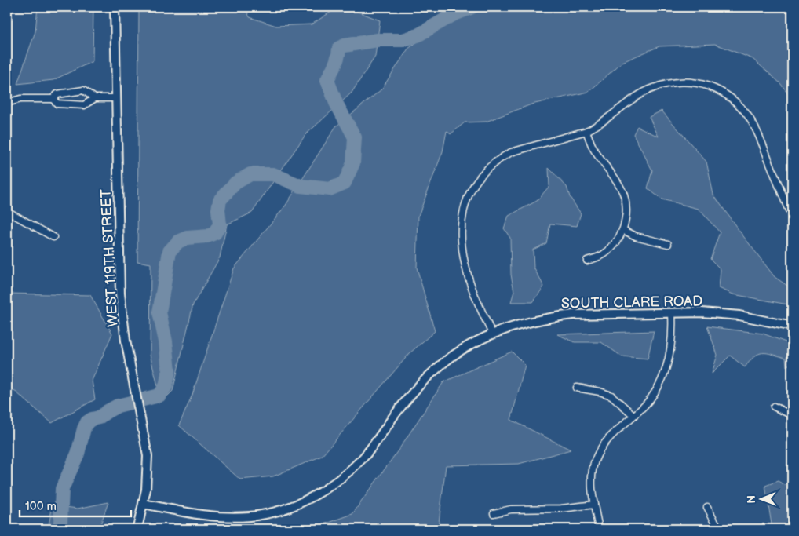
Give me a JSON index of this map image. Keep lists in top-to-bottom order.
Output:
{
  "streets": {
    "street": ["WEST 119TH STREET", "SOUTH CLARE ROAD"]
  },
  "crossings": [
    ["WEST 119TH STREET", "SOUTH CLARE ROAD"]
  ],
  "scale_bar": "100 m",
  "north": "left"
}
